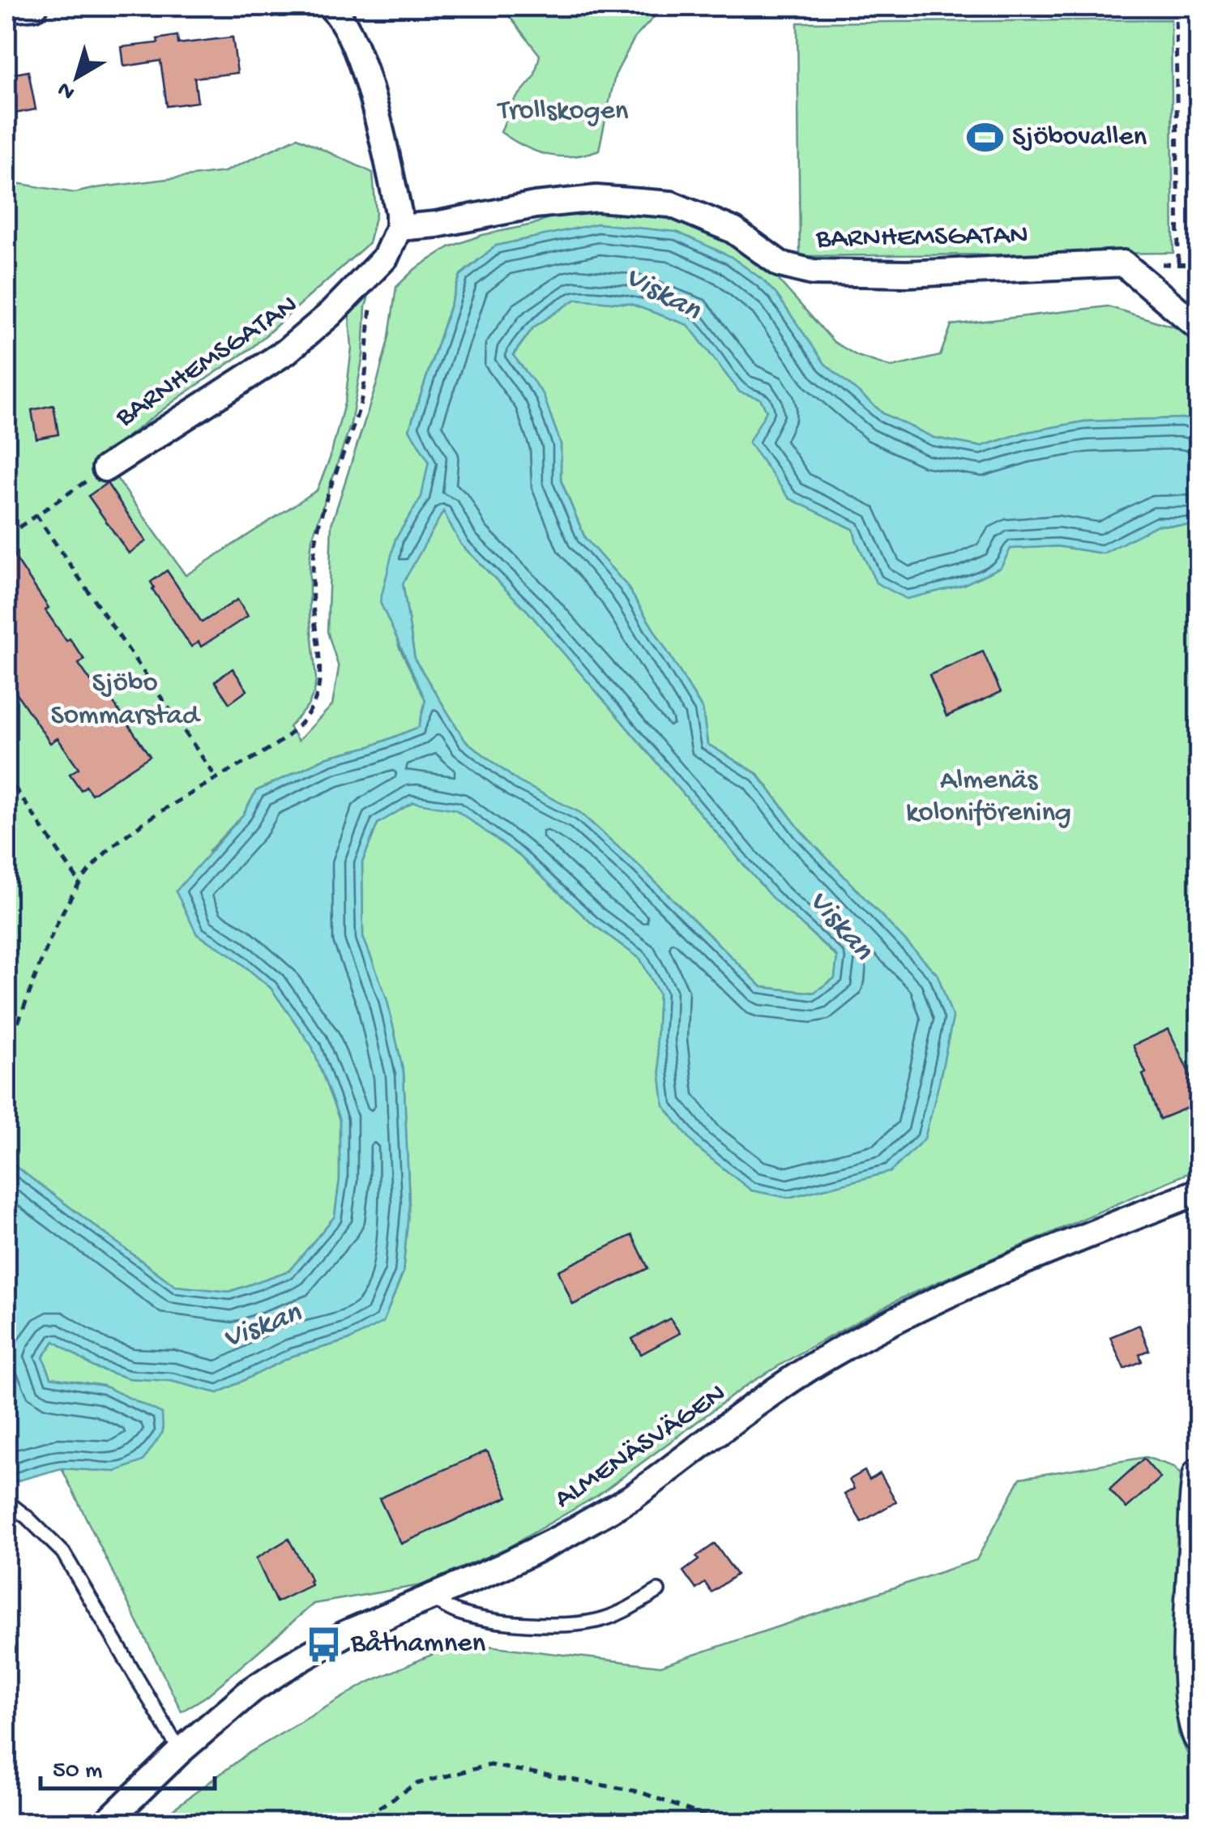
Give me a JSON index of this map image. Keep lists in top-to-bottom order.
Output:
{
  "streets": {
    "street": ["BARNHEMSGATAN", "ALMENÄSVÄGEN"]
  },
  "water": ["Viskan"],
  "parks": ["Trollskogen", "Sjöbo Sommarstad", "Almenäs koloniförening"],
  "places": {
    "sports": ["Sjöbovallen"],
    "bus stop": ["Båthamnen"]
  },
  "scale_bar": "50 m",
  "north": "bottom left"
}
